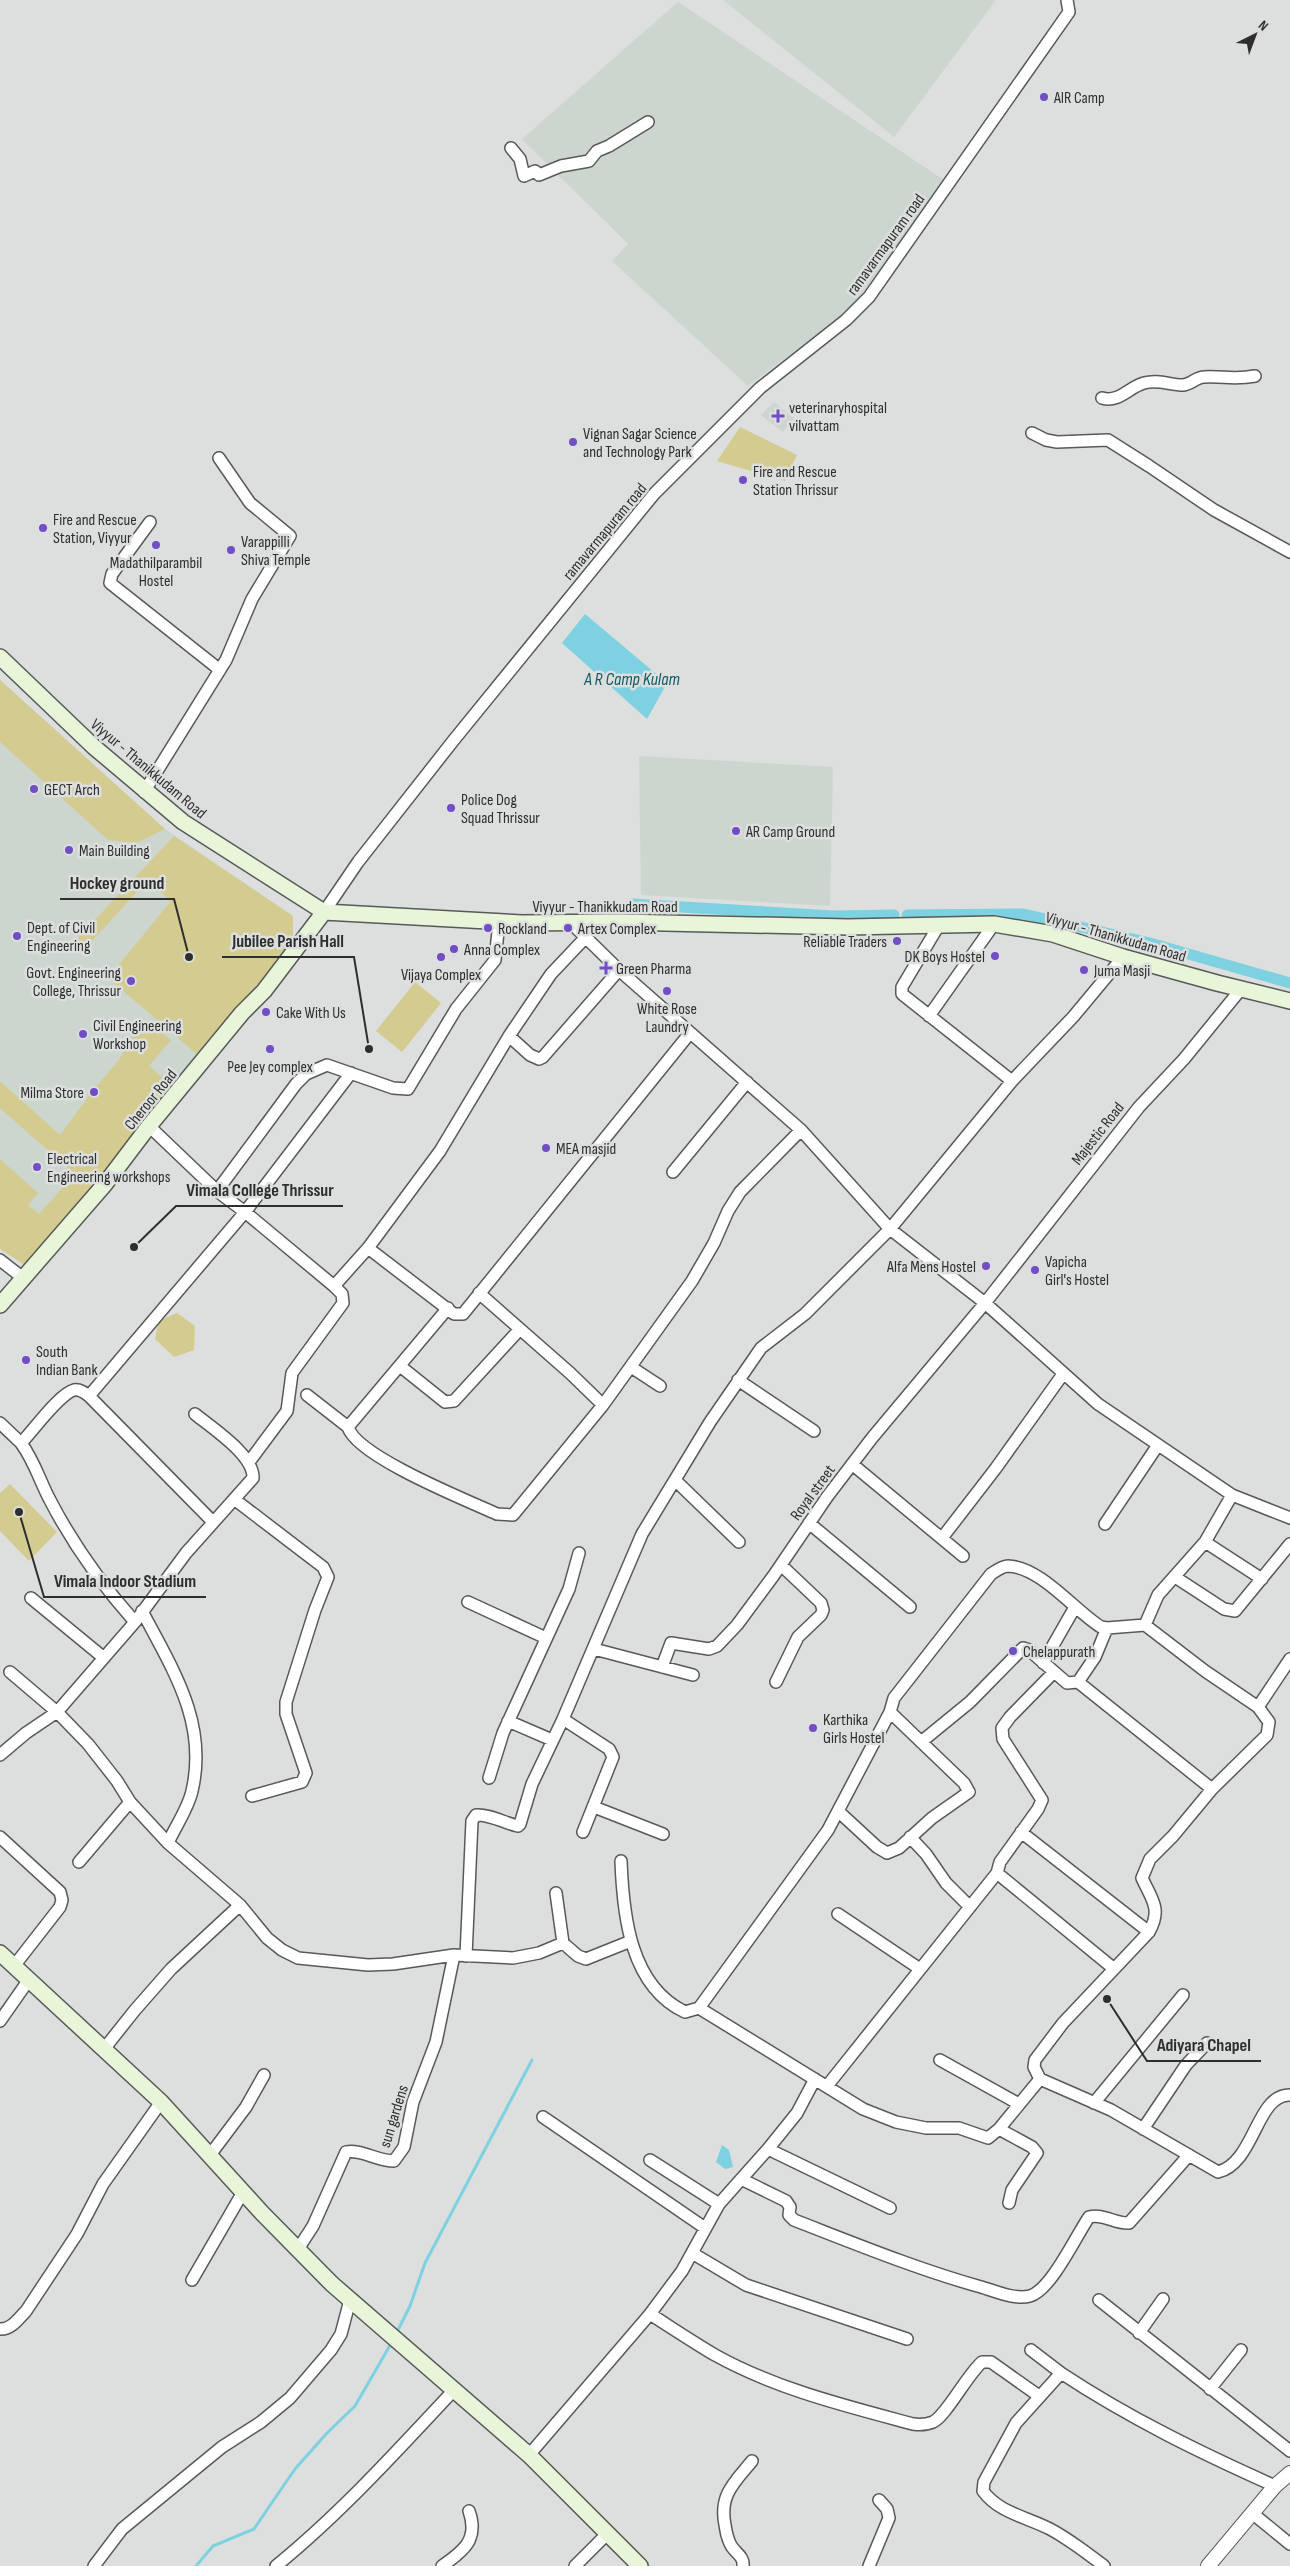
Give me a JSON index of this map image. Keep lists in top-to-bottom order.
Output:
{
  "streets": {
    "main road": ["Viyyur - Thanikkudam Road", "Cheroor Road"],
    "street": [
      "ramavarmapuram road",
      "Majestic Road",
      "Royal street",
      "sun gardens"
    ]
  },
  "crossings": [
    ["ramavarmapuram road", "Viyyur - Thanikkudam Road"],
    ["ramavarmapuram road", "Cheroor Road"],
    ["Viyyur - Thanikkudam Road", "Cheroor Road"],
    ["Viyyur - Thanikkudam Road", "Majestic Road"],
    ["Majestic Road", "Royal street"]
  ],
  "water": ["A R Camp Kulam"],
  "places": {
    "other": [
      "AIR Camp",
      "Vignan Sagar Science and Technology Park",
      "Fire and Rescue Station Thrissur",
      "Fire and Rescue Station, Viyyur",
      "Madathilparambil Hostel",
      "Varappilli Shiva Temple",
      "GECT Arch",
      "Police Dog Squad Thrissur",
      "AR Camp Ground",
      "Main Building",
      "Rockland",
      "Artex Complex",
      "Dept. of Civil Engineering",
      "Reliable Traders",
      "Anna Complex",
      "DK Boys Hostel",
      "Hockey ground",
      "Vijaya Complex",
      "Juma Masji",
      "Govt. Engineering College, Thrissur",
      "White Rose Laundry",
      "Cake With Us",
      "Civil Engineering Workshop",
      "Pee Jey complex",
      "Jubilee Parish Hall",
      "Milma Store",
      "MEA masjid",
      "Electrical Engineering workshops",
      "Vimala College Thrissur",
      "Alfa Mens Hostel",
      "Vapicha Girl's Hostel",
      "South Indian Bank",
      "Vimala Indoor Stadium",
      "Chelappurath",
      "Karthika Girls Hostel",
      "Adiyara Chapel"
    ],
    "health": ["veterinaryhospital vilvattam", "Green Pharma"]
  },
  "north": "top right"
}
